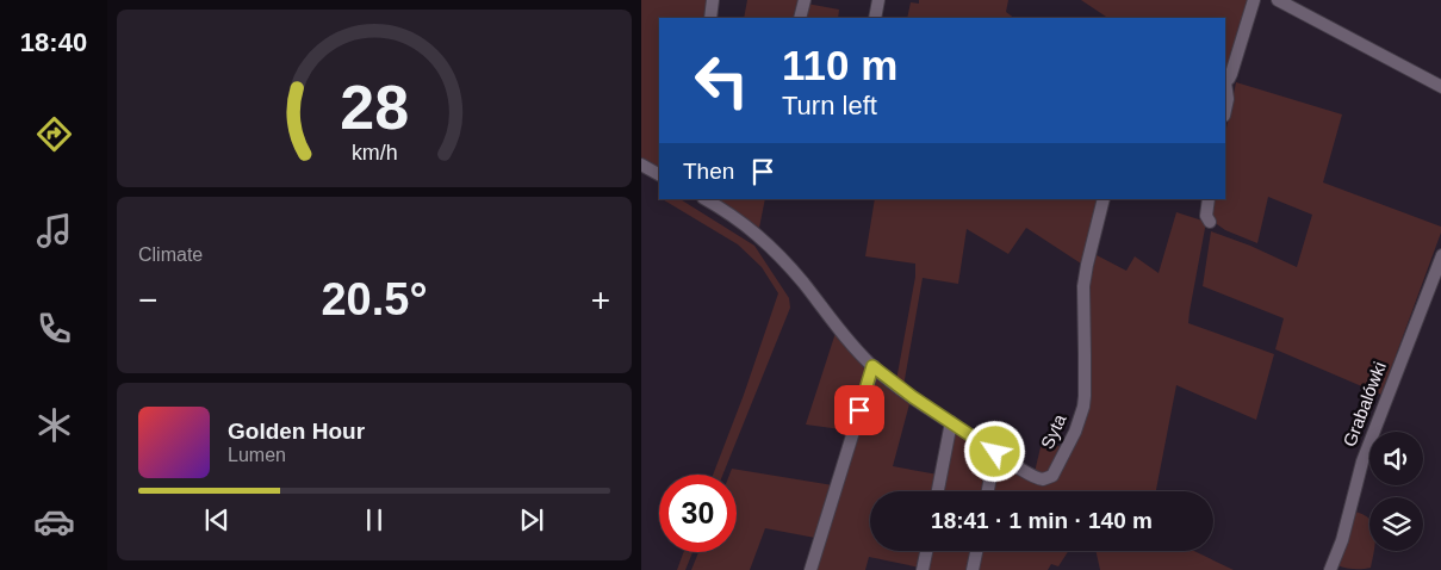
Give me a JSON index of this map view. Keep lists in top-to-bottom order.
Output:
{
  "streets": {
    "street": ["Grabalówki", "Syta"]
  },
  "page": {
    "tabs": "18:40",
    "turn": ["110 m", "Turn left"],
    "then": "Then",
    "tile": "Climate",
    "heat": ["−", "20.5°", "+"],
    "song": ["Golden Hour", "Lumen"],
    "limit": "30",
    "trip": "18:41 · 1 min · 140 m",
    "gauge": ["28", "km/h"]
  }
}
